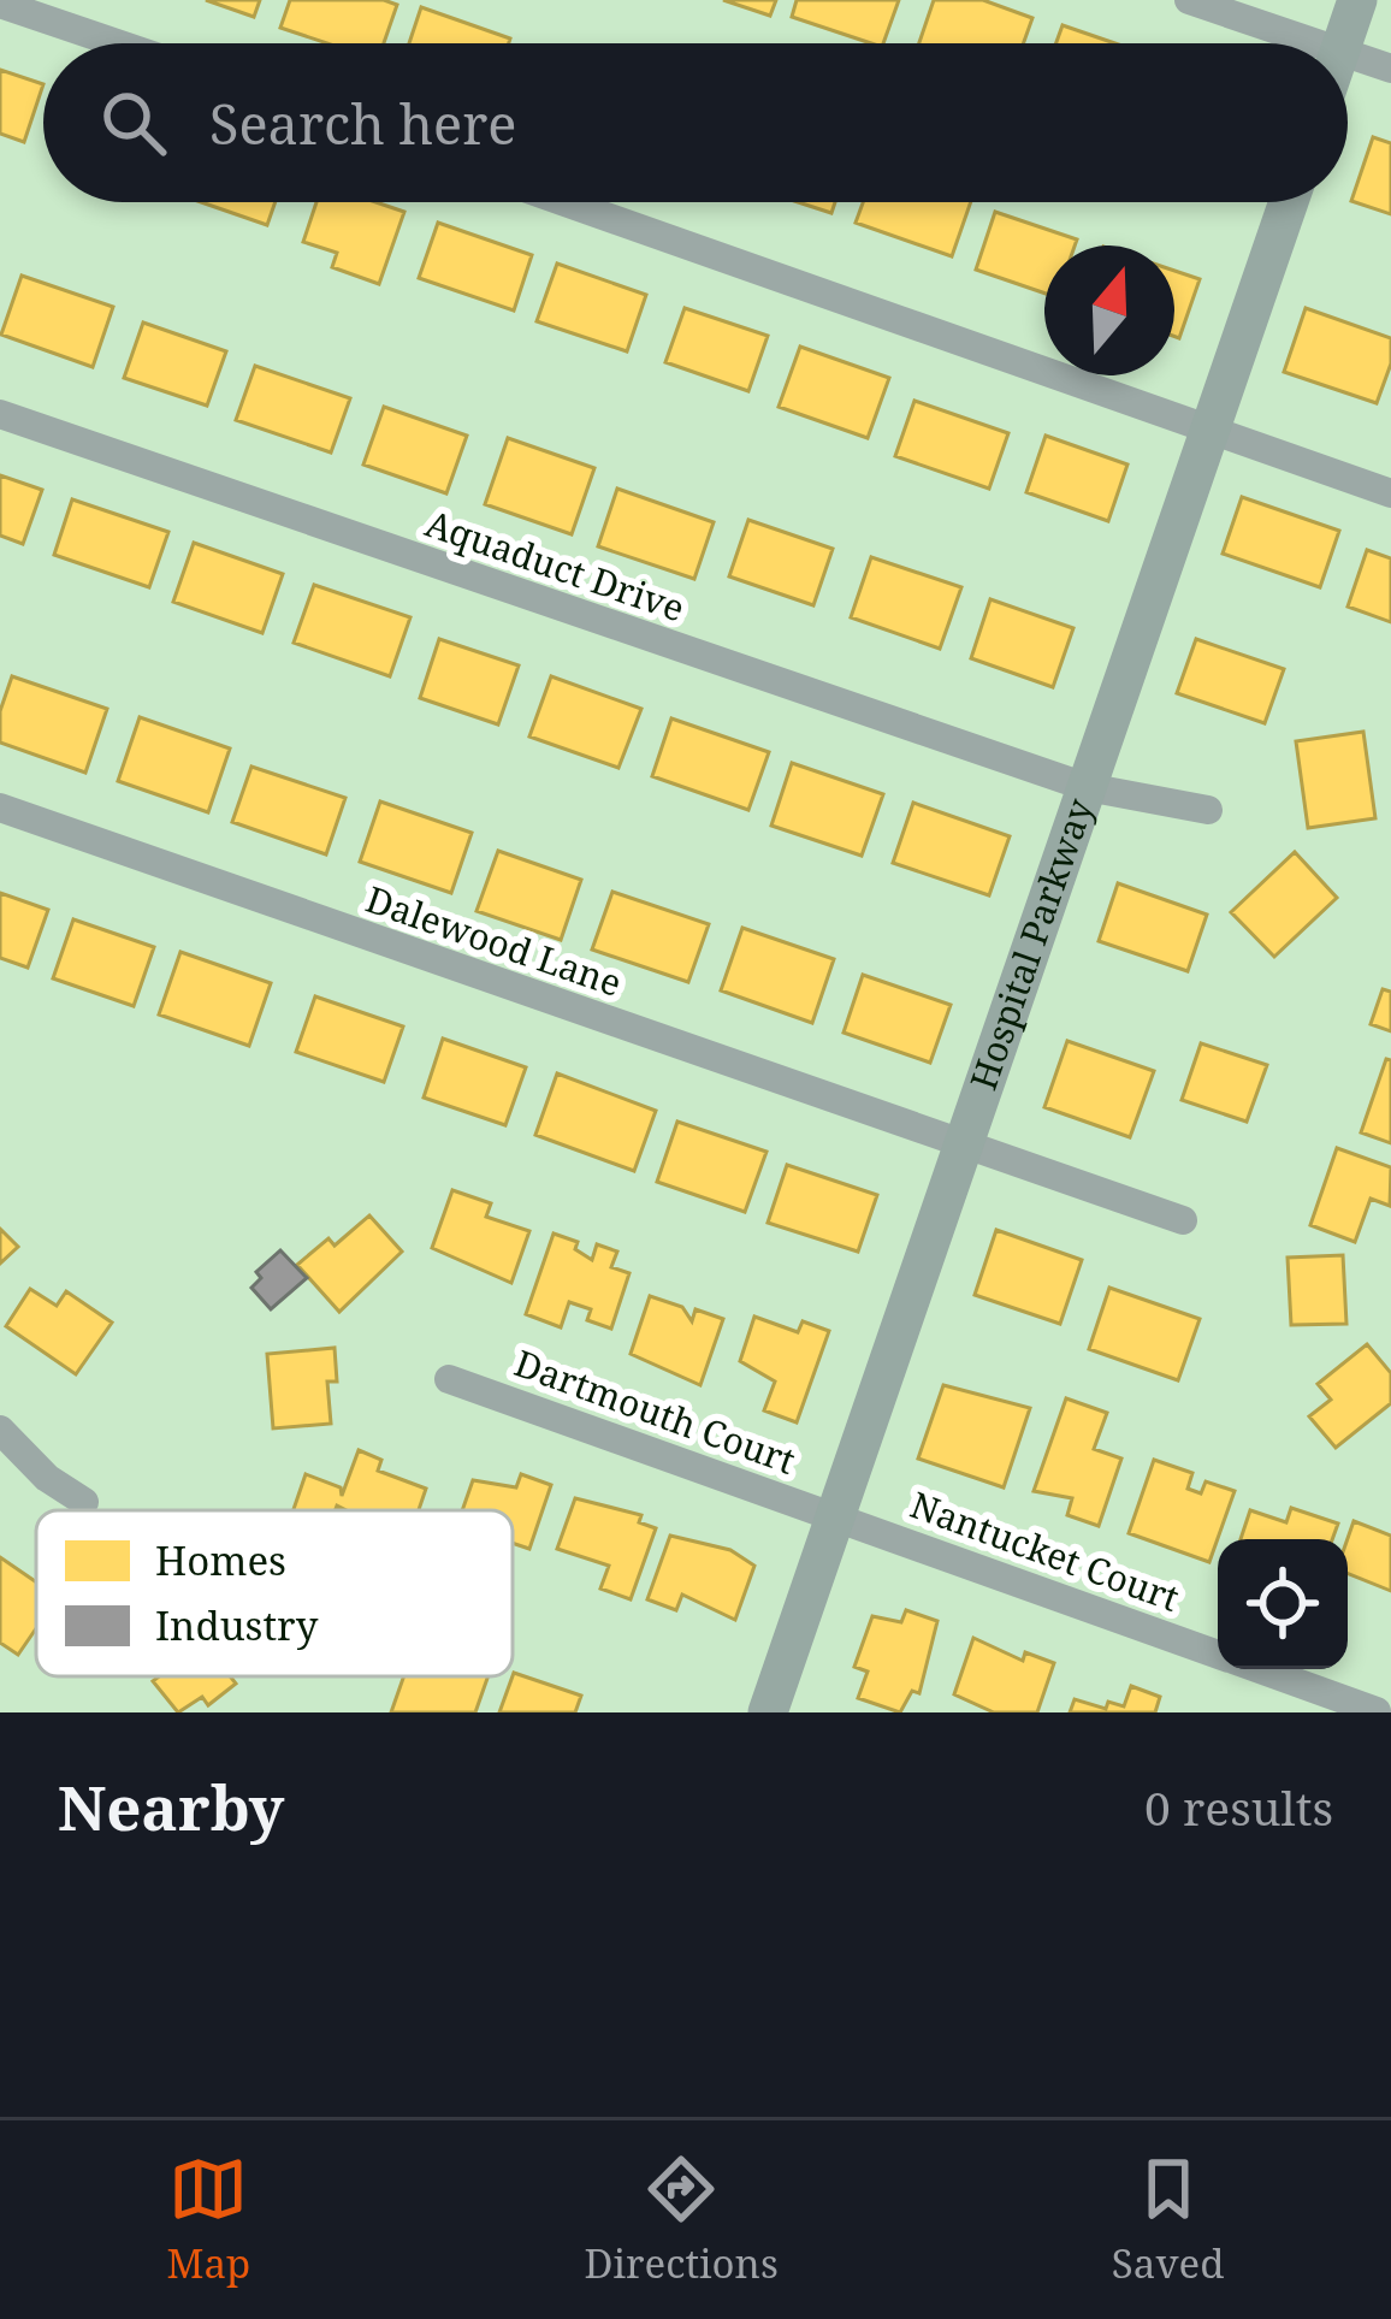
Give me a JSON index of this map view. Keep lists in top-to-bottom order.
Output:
{
  "streets": {
    "street": [
      "Aquaduct Drive",
      "Dalewood Lane",
      "Hospital Parkway",
      "Dartmouth Court",
      "Nantucket Court"
    ]
  },
  "crossings": [
    ["Aquaduct Drive", "Hospital Parkway"],
    ["Dalewood Lane", "Hospital Parkway"],
    ["Hospital Parkway", "Dartmouth Court"],
    ["Hospital Parkway", "Nantucket Court"],
    ["Dartmouth Court", "Nantucket Court"]
  ],
  "legend": ["Homes", "Industry"],
  "north": "top",
  "page": {
    "search": "Search here",
    "heading": ["Nearby", "0 results"],
    "nav": ["Map", "Directions", "Saved"]
  }
}
